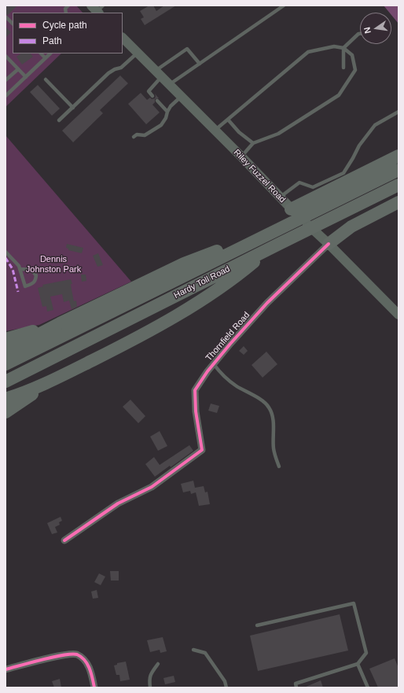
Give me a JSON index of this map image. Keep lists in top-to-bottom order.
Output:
{
  "streets": {
    "highway": ["Hardy Toll Road"],
    "main road": ["Riley Fuzzel Road"],
    "street": ["Thornfield Road"]
  },
  "crossings": [
    ["Riley Fuzzel Road", "Thornfield Road"]
  ],
  "parks": ["Dennis Johnston Park"],
  "legend": ["Cycle path", "Path"],
  "north": "left"
}
